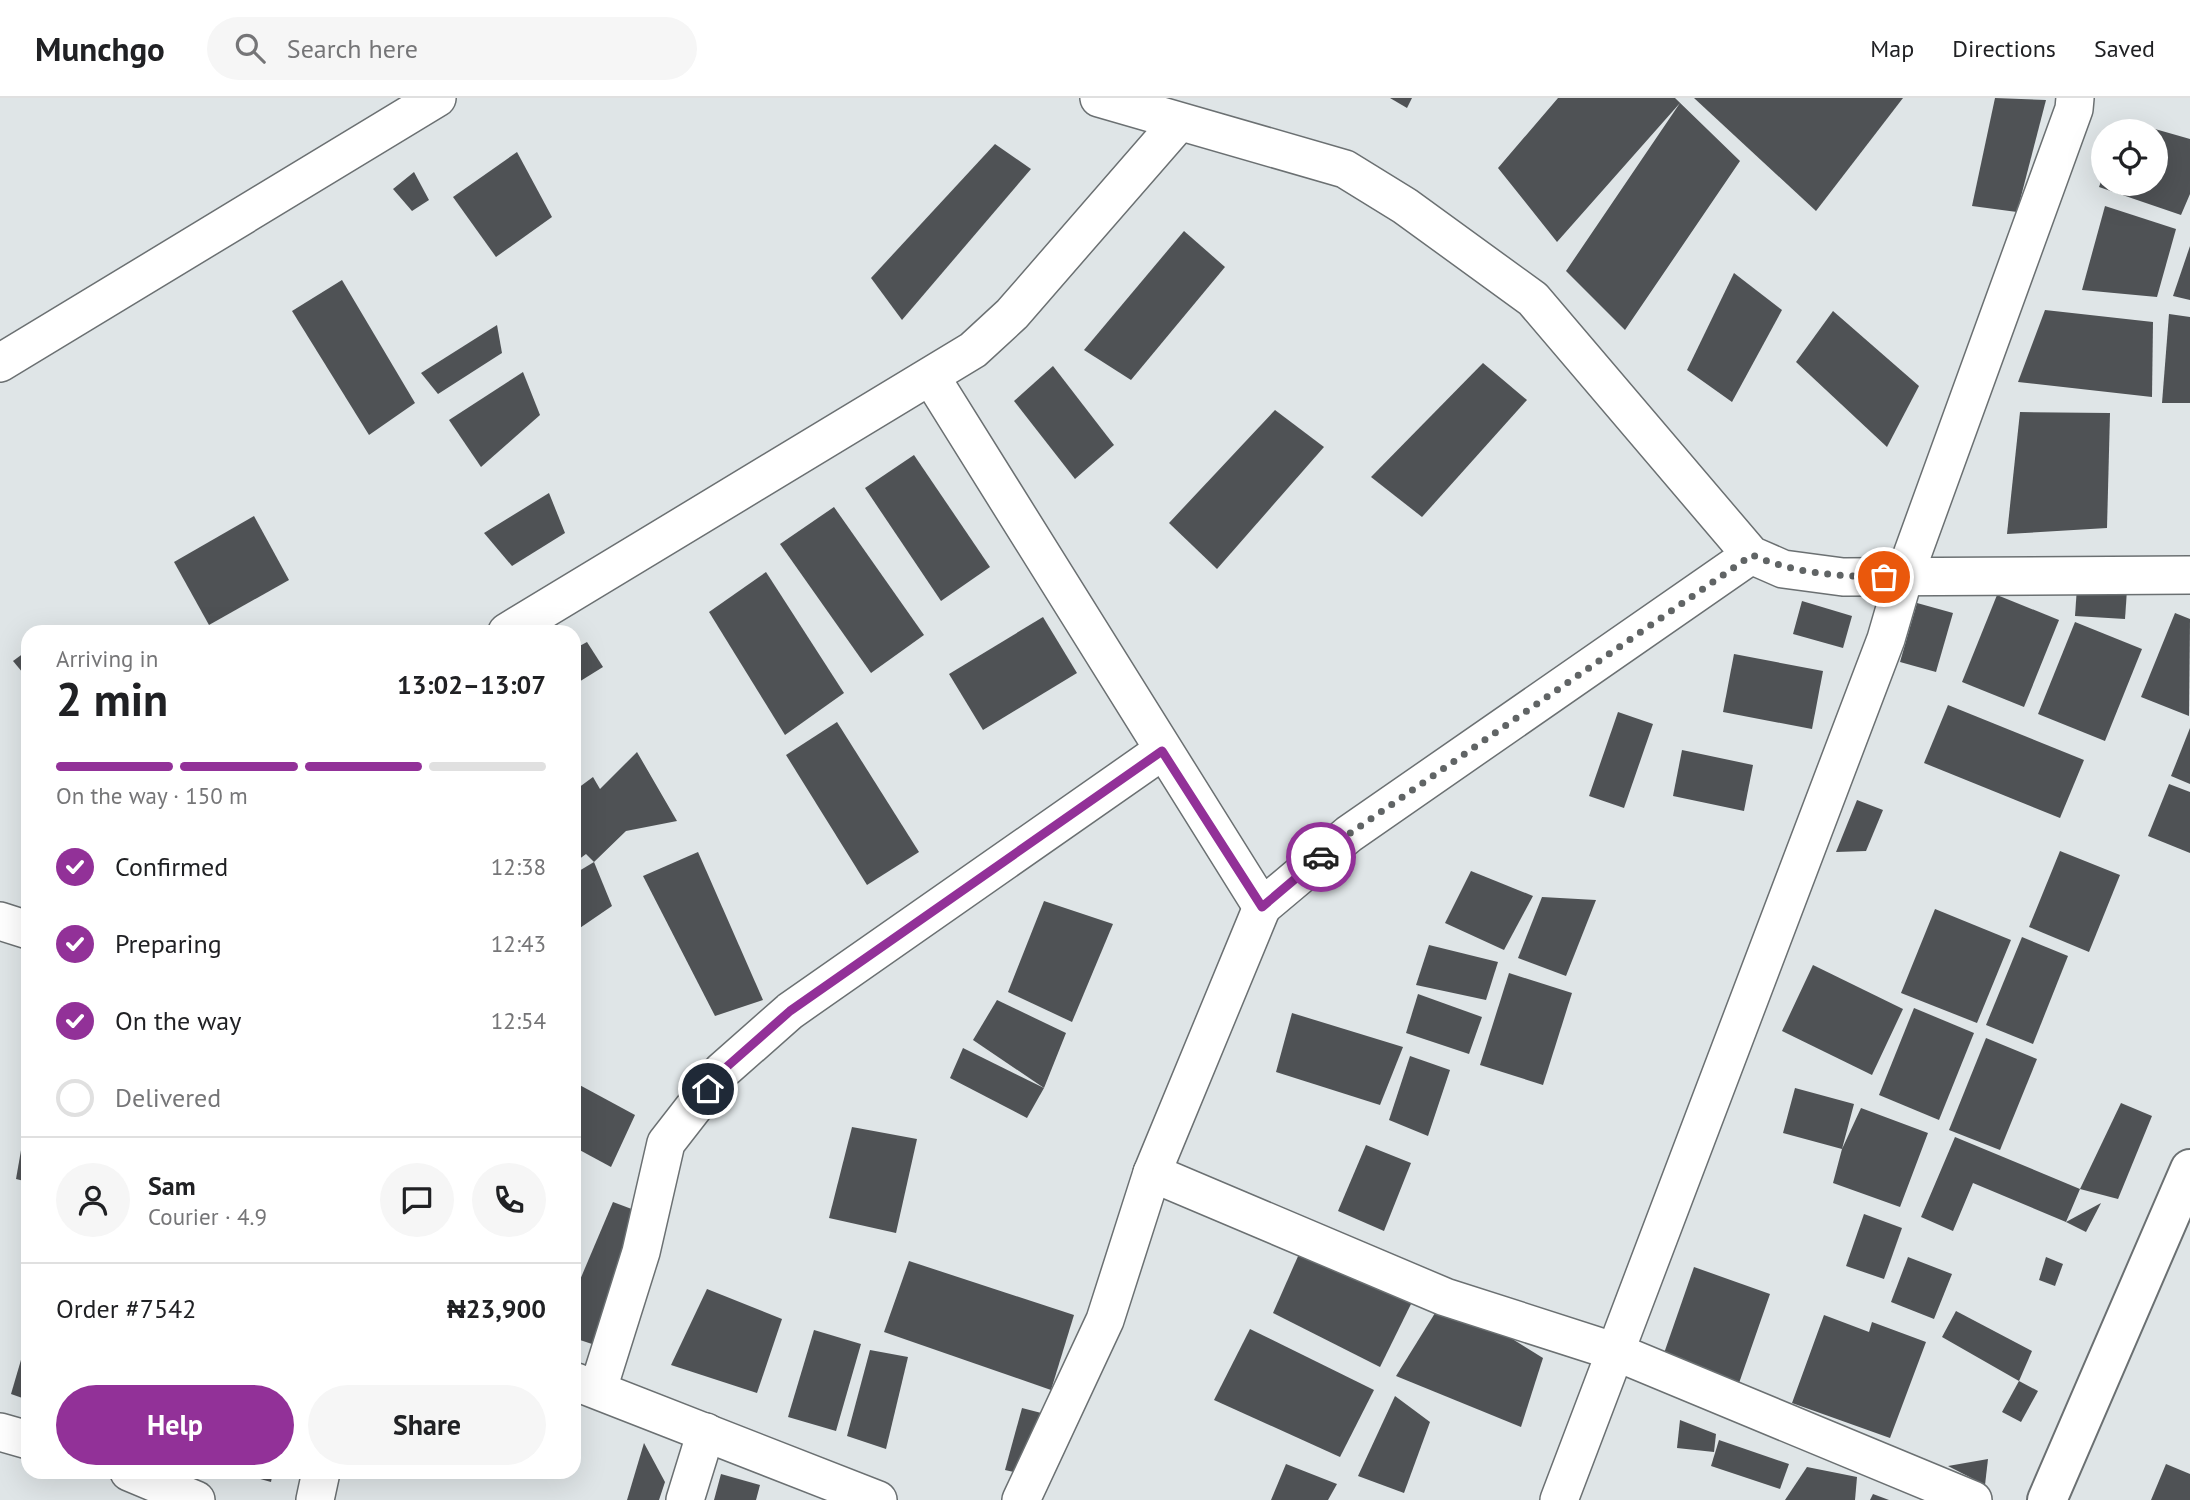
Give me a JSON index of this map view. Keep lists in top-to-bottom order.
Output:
{
  "page": {
    "header": "Munchgo",
    "search": "Search here",
    "nav": ["Map", "Directions", "Saved"],
    "heading": ["2 min", "Arriving in", "13:02–13:07"],
    "panel": [
      "Sam",
      "Courier · 4.9",
      "Order #7542",
      "₦23,900"
    ],
    "bar": "On the way · 150 m",
    "list": [
      ["Confirmed", "12:38"],
      ["Preparing", "12:43"],
      ["On the way", "12:54"],
      "Delivered"
    ],
    "buttons": ["Help", "Share"]
  }
}
